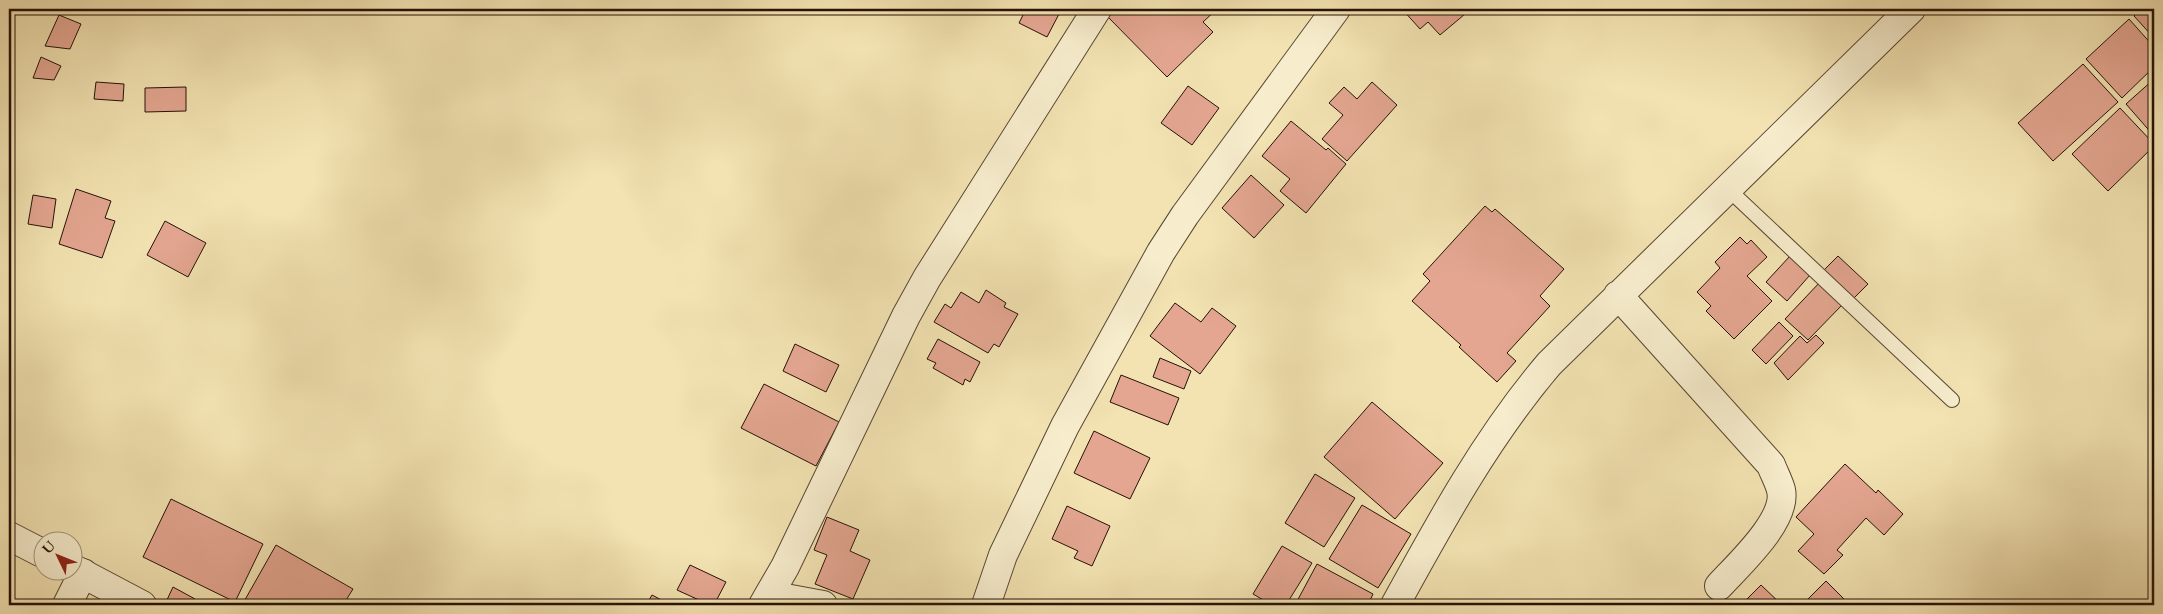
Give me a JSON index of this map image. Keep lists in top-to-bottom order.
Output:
{
  "north": "top left"
}
